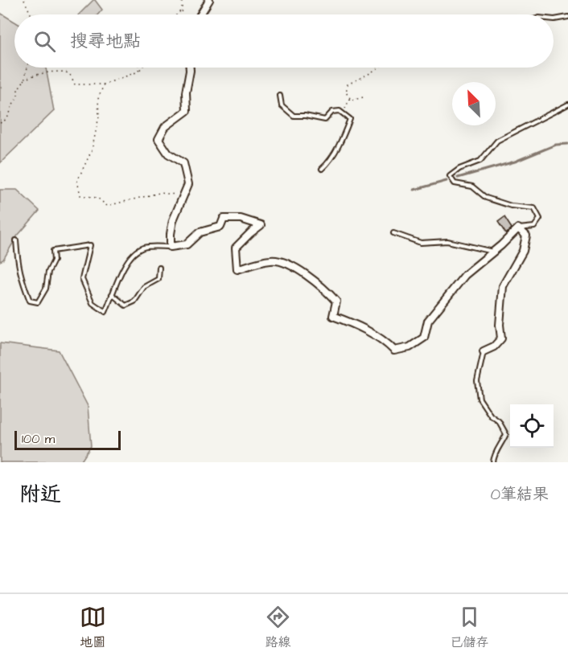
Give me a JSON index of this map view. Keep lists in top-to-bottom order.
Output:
{
  "scale_bar": "100 m",
  "north": "top left",
  "page": {
    "search": "搜尋地點",
    "scale": "100 m",
    "heading": ["附近", "0筆結果"],
    "nav": ["地圖", "路線", "已儲存"]
  }
}
